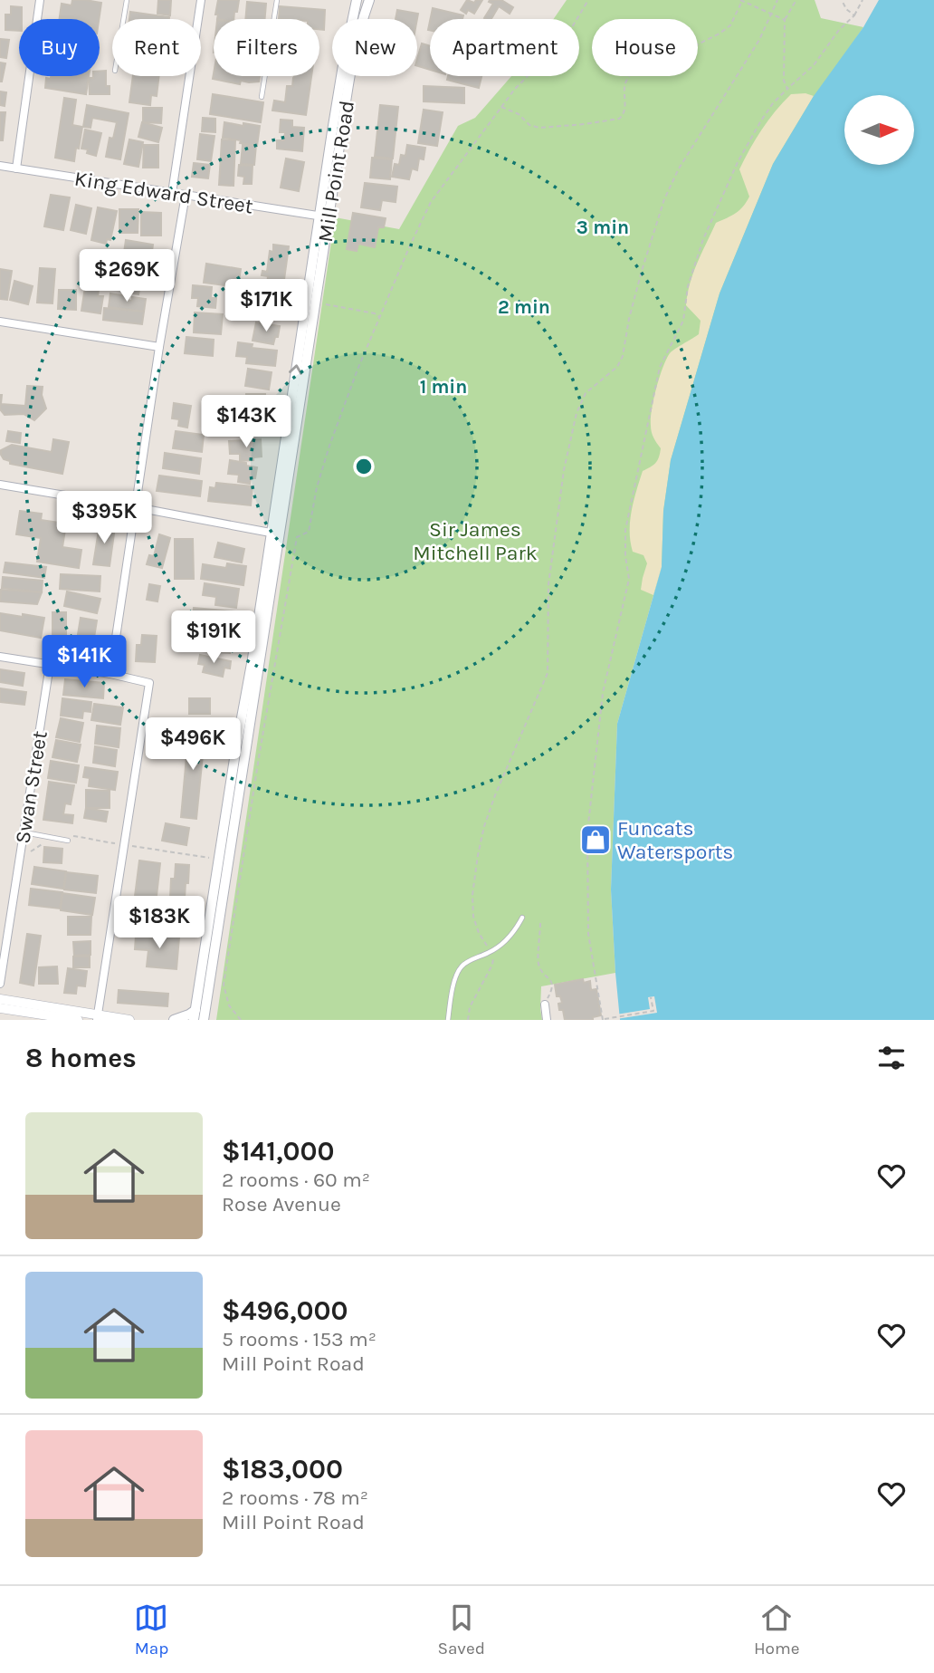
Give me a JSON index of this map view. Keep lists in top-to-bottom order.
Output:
{
  "streets": {
    "main road": ["Mill Point Road"],
    "street": ["King Edward Street", "Swan Street"]
  },
  "crossings": [
    ["Mill Point Road", "King Edward Street"]
  ],
  "parks": ["Sir James Mitchell Park"],
  "places": {
    "shop": ["Funcats Watersports"]
  },
  "north": "right",
  "page": {
    "chip": [
      "Buy",
      "Rent",
      "Filters",
      "New",
      "Apartment",
      "House"
    ],
    "price": [
      "$269K",
      "$171K",
      "$143K",
      "$395K",
      "$191K",
      "$141K",
      "$496K",
      "$183K"
    ],
    "heading": "8 homes",
    "list": [
      {
        "name": "$141,000",
        "note": "2 rooms · 60 m² · Rose Avenue"
      },
      {
        "name": "$496,000",
        "note": "5 rooms · 153 m² · Mill Point Road"
      },
      {
        "name": "$183,000",
        "note": "2 rooms · 78 m² · Mill Point Road"
      }
    ],
    "tabs": ["Map", "Saved", "Home"]
  },
  "rings": ["3 min", "2 min", "1 min"]
}
